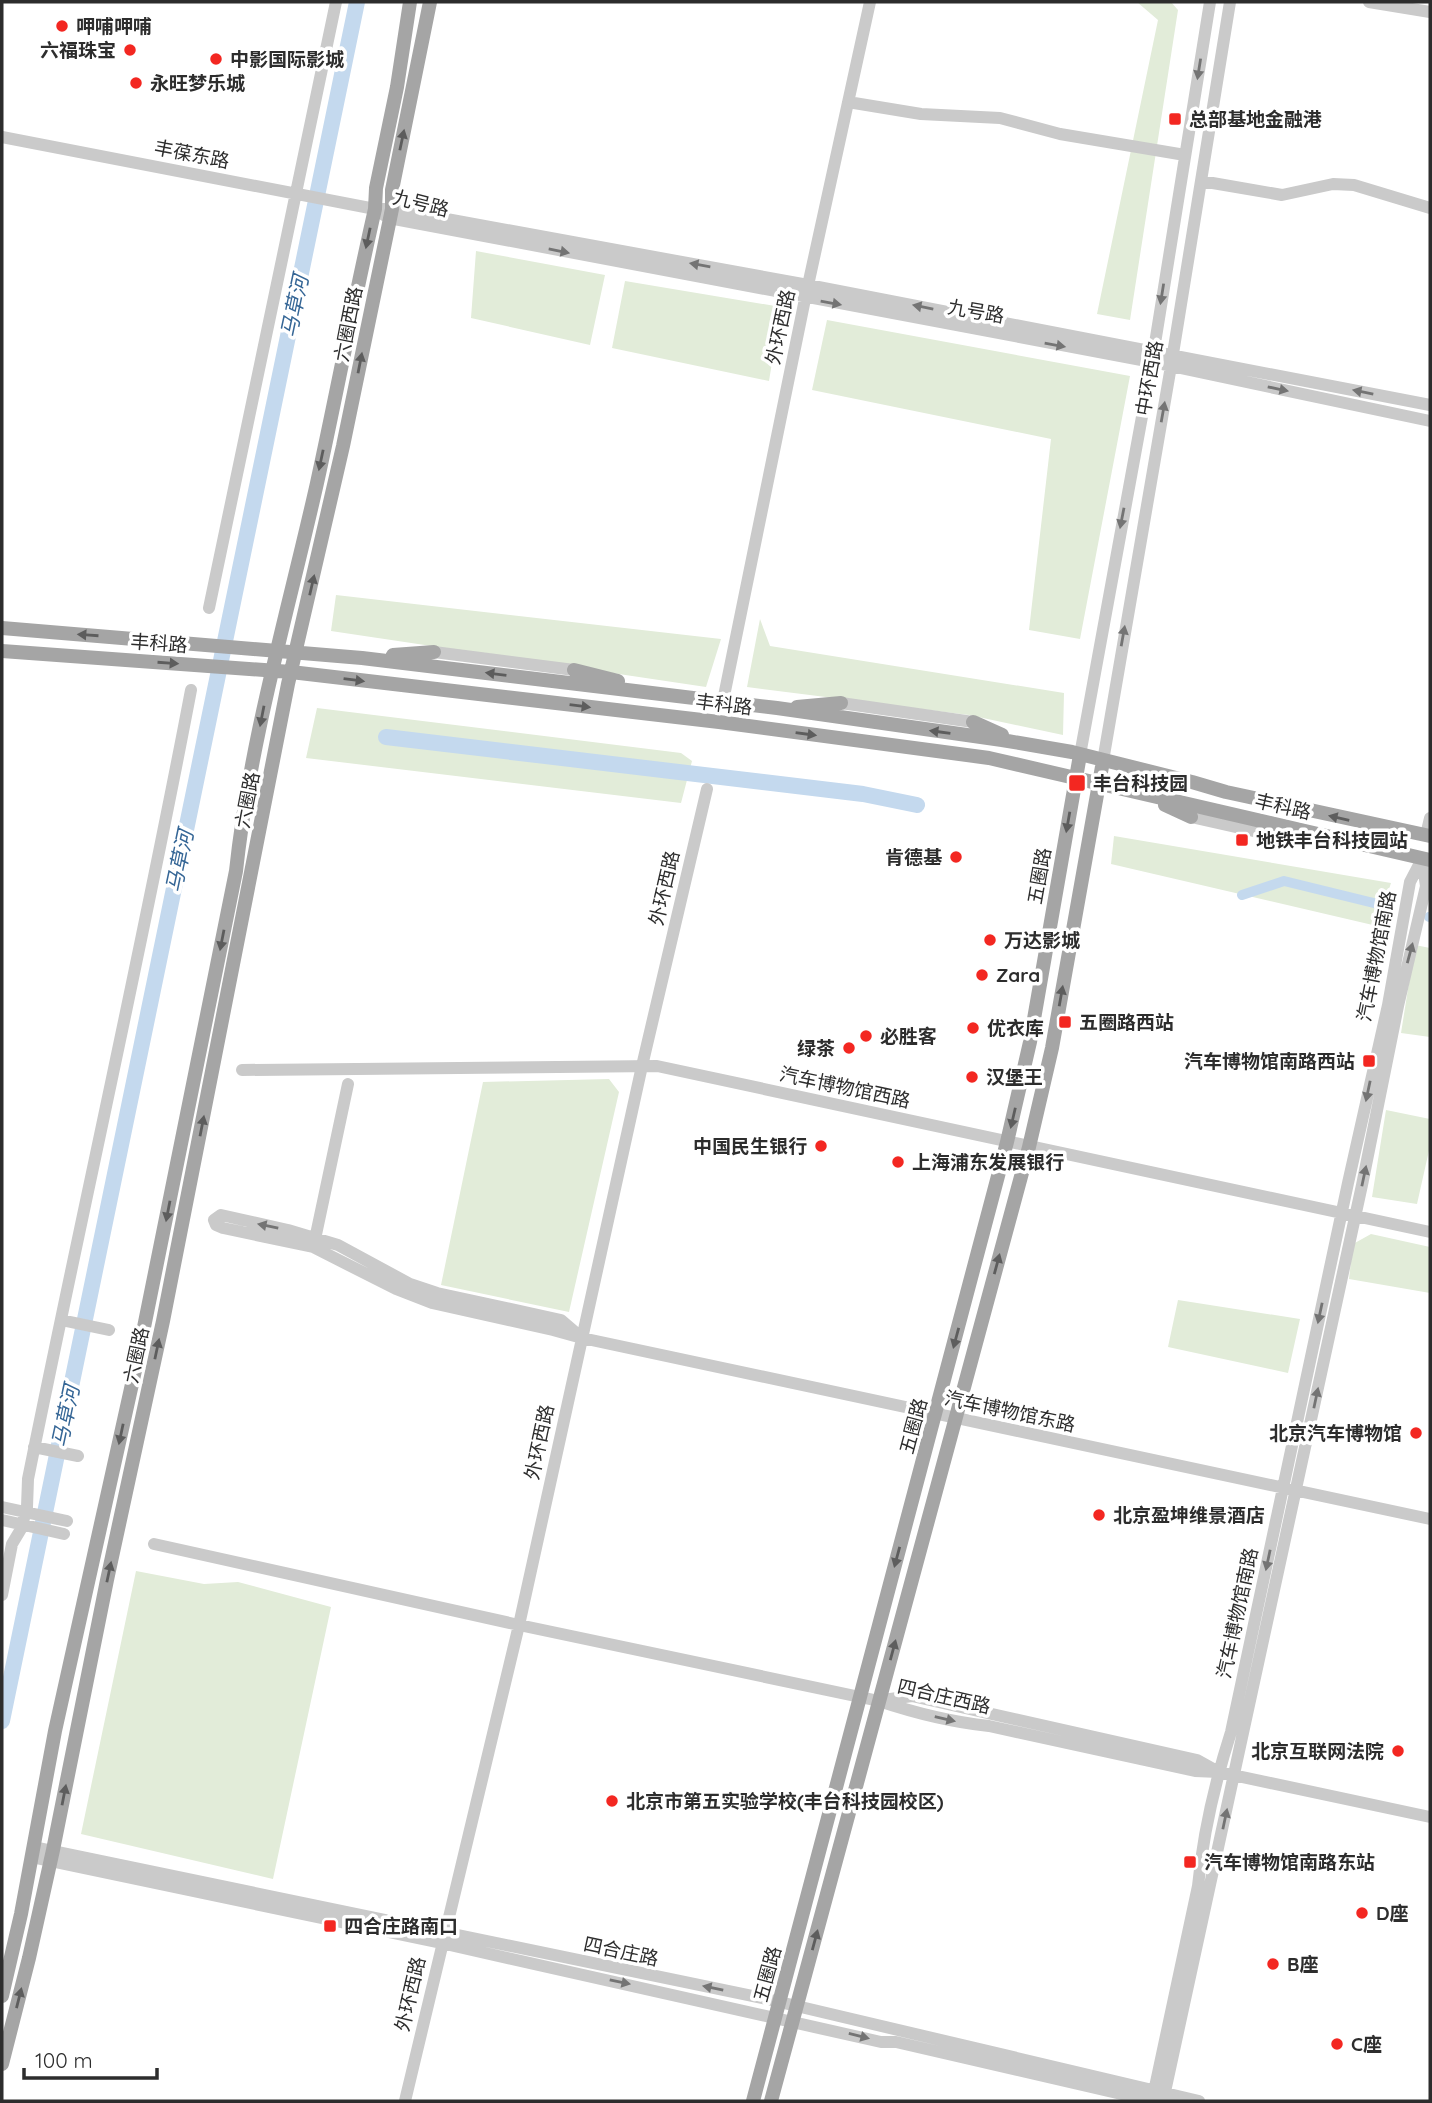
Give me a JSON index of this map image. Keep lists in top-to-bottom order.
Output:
{
  "streets": {
    "main road": [
      "六圈西路",
      "丰科路",
      "六圈路",
      "五圈路"
    ],
    "street": [
      "丰葆东路",
      "九号路",
      "外环西路",
      "中环西路",
      "汽车博物馆南路",
      "汽车博物馆西路",
      "汽车博物馆东路",
      "四合庄西路",
      "四合庄路"
    ]
  },
  "crossings": [
    ["丰葆东路", "九号路"],
    ["丰葆东路", "六圈西路"],
    ["九号路", "六圈西路"],
    ["九号路", "外环西路"],
    ["九号路", "中环西路"],
    ["六圈西路", "丰科路"],
    ["六圈西路", "六圈路"],
    ["外环西路", "丰科路"],
    ["外环西路", "汽车博物馆西路"],
    ["外环西路", "汽车博物馆东路"],
    ["外环西路", "四合庄西路"],
    ["外环西路", "四合庄路"],
    ["中环西路", "丰科路"],
    ["中环西路", "五圈路"],
    ["丰科路", "六圈路"],
    ["丰科路", "五圈路"],
    ["丰科路", "汽车博物馆南路"],
    ["六圈路", "四合庄路"],
    ["五圈路", "汽车博物馆西路"],
    ["五圈路", "汽车博物馆东路"],
    ["五圈路", "四合庄西路"],
    ["五圈路", "四合庄路"],
    ["汽车博物馆南路", "汽车博物馆西路"],
    ["汽车博物馆南路", "汽车博物馆东路"],
    ["汽车博物馆南路", "四合庄西路"],
    ["汽车博物馆南路", "四合庄路"]
  ],
  "water": ["马草河"],
  "places": {
    "other": [
      "呷哺呷哺",
      "六福珠宝",
      "中影国际影城",
      "永旺梦乐城",
      "肯德基",
      "万达影城",
      "Zara",
      "优衣库",
      "必胜客",
      "绿茶",
      "汉堡王",
      "中国民生银行",
      "上海浦东发展银行",
      "北京汽车博物馆",
      "北京盈坤维景酒店",
      "北京互联网法院",
      "北京市第五实验学校(丰台科技园校区)",
      "D座",
      "B座",
      "C座"
    ],
    "transit": [
      "总部基地金融港",
      "丰台科技园",
      "地铁丰台科技园站",
      "五圈路西站",
      "汽车博物馆南路西站",
      "汽车博物馆南路东站",
      "四合庄路南口"
    ]
  },
  "scale_bar": "100 m"
}
